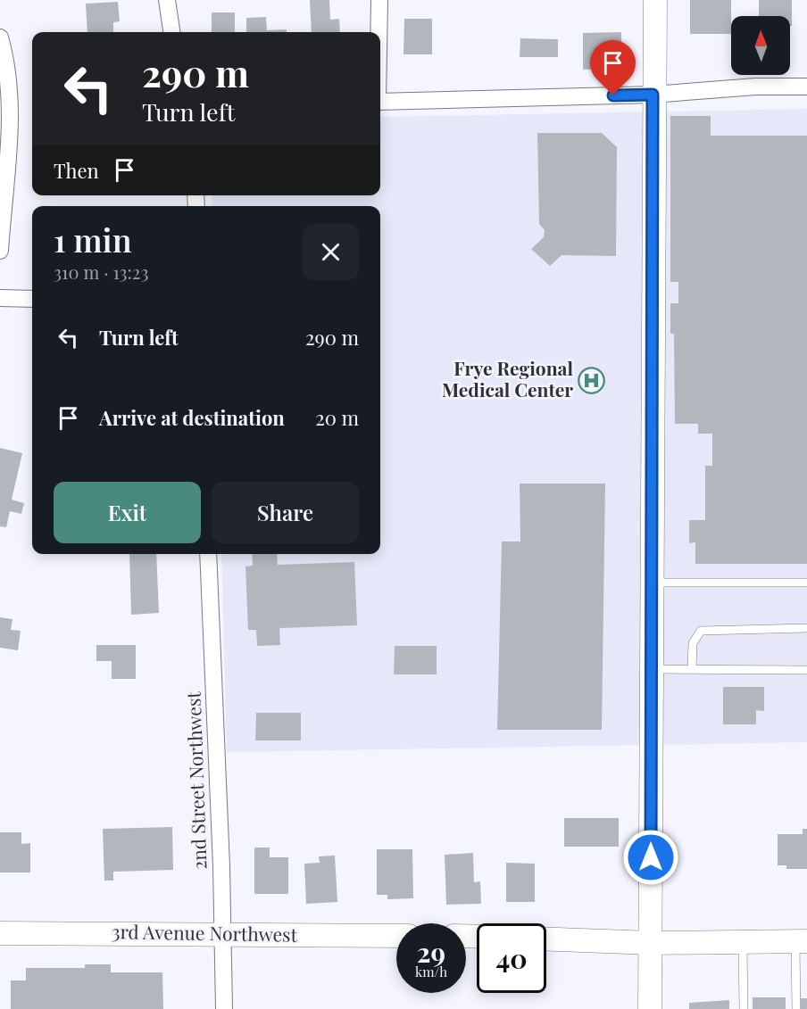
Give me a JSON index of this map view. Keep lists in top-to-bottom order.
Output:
{
  "streets": {
    "street": ["2nd Street Northwest", "3rd Avenue Northwest"]
  },
  "crossings": [
    ["2nd Street Northwest", "3rd Avenue Northwest"]
  ],
  "places": {
    "hospital": ["Frye Regional Medical Center"]
  },
  "north": "top",
  "page": {
    "turn": ["290 m", "Turn left"],
    "then": "Then",
    "heading": ["1 min", "310 m · 13:23"],
    "list": [
      {
        "name": "Turn left",
        "value": "290 m"
      },
      {
        "name": "Arrive at destination",
        "value": "20 m"
      }
    ],
    "buttons": ["Exit", "Share"],
    "speed": "29 km/h",
    "limit": "40"
  }
}
